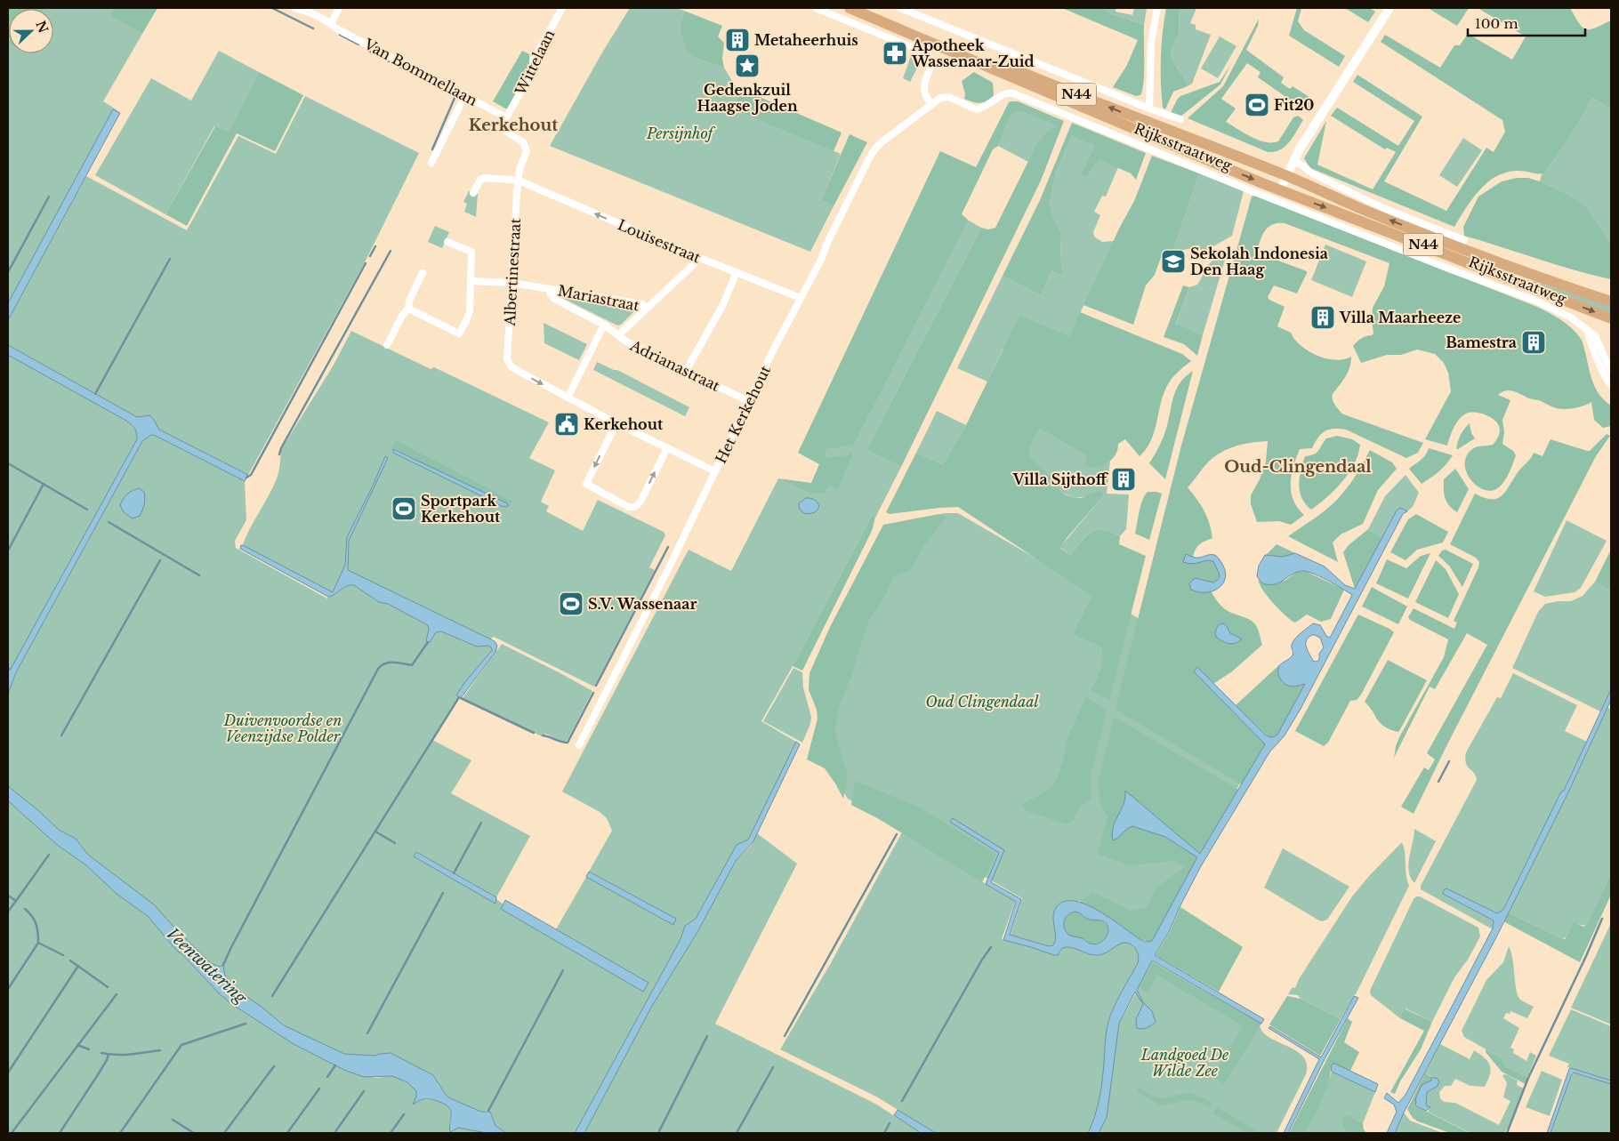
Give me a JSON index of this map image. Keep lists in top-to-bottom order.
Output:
{
  "streets": {
    "main road": ["N44", "Rijksstraatweg"],
    "street": [
      "Wittelaan",
      "Van Bommellaan",
      "Louisestraat",
      "Albertinestraat",
      "Mariastraat",
      "Adrianastraat",
      "Het Kerkehout"
    ]
  },
  "crossings": [
    ["Wittelaan", "Van Bommellaan"],
    ["Rijksstraatweg", "Het Kerkehout"],
    ["Louisestraat", "Albertinestraat"],
    ["Louisestraat", "Het Kerkehout"],
    ["Albertinestraat", "Mariastraat"],
    ["Mariastraat", "Adrianastraat"],
    ["Adrianastraat", "Het Kerkehout"]
  ],
  "one_way": ["Louisestraat", "Albertinestraat"],
  "districts": ["Kerkehout", "Oud-Clingendaal"],
  "water": ["Veenwatering"],
  "parks": [
    "Persijnhof",
    "Oud Clingendaal",
    "Duivenvoordse en Veenzijdse Polder",
    "Landgoed De Wilde Zee"
  ],
  "places": {
    "building": [
      "Metaheerhuis",
      "Villa Maarheeze",
      "Bamestra",
      "Villa Sijthoff"
    ],
    "pharmacy": ["Apotheek Wassenaar-Zuid"],
    "place": ["Gedenkzuil Haagse Joden"],
    "sports": ["Fit20", "Sportpark Kerkehout", "S.V. Wassenaar"],
    "school or university": ["Sekolah Indonesia Den Haag"],
    "public building": ["Kerkehout"]
  },
  "scale_bar": "100 m",
  "north": "right"
}
